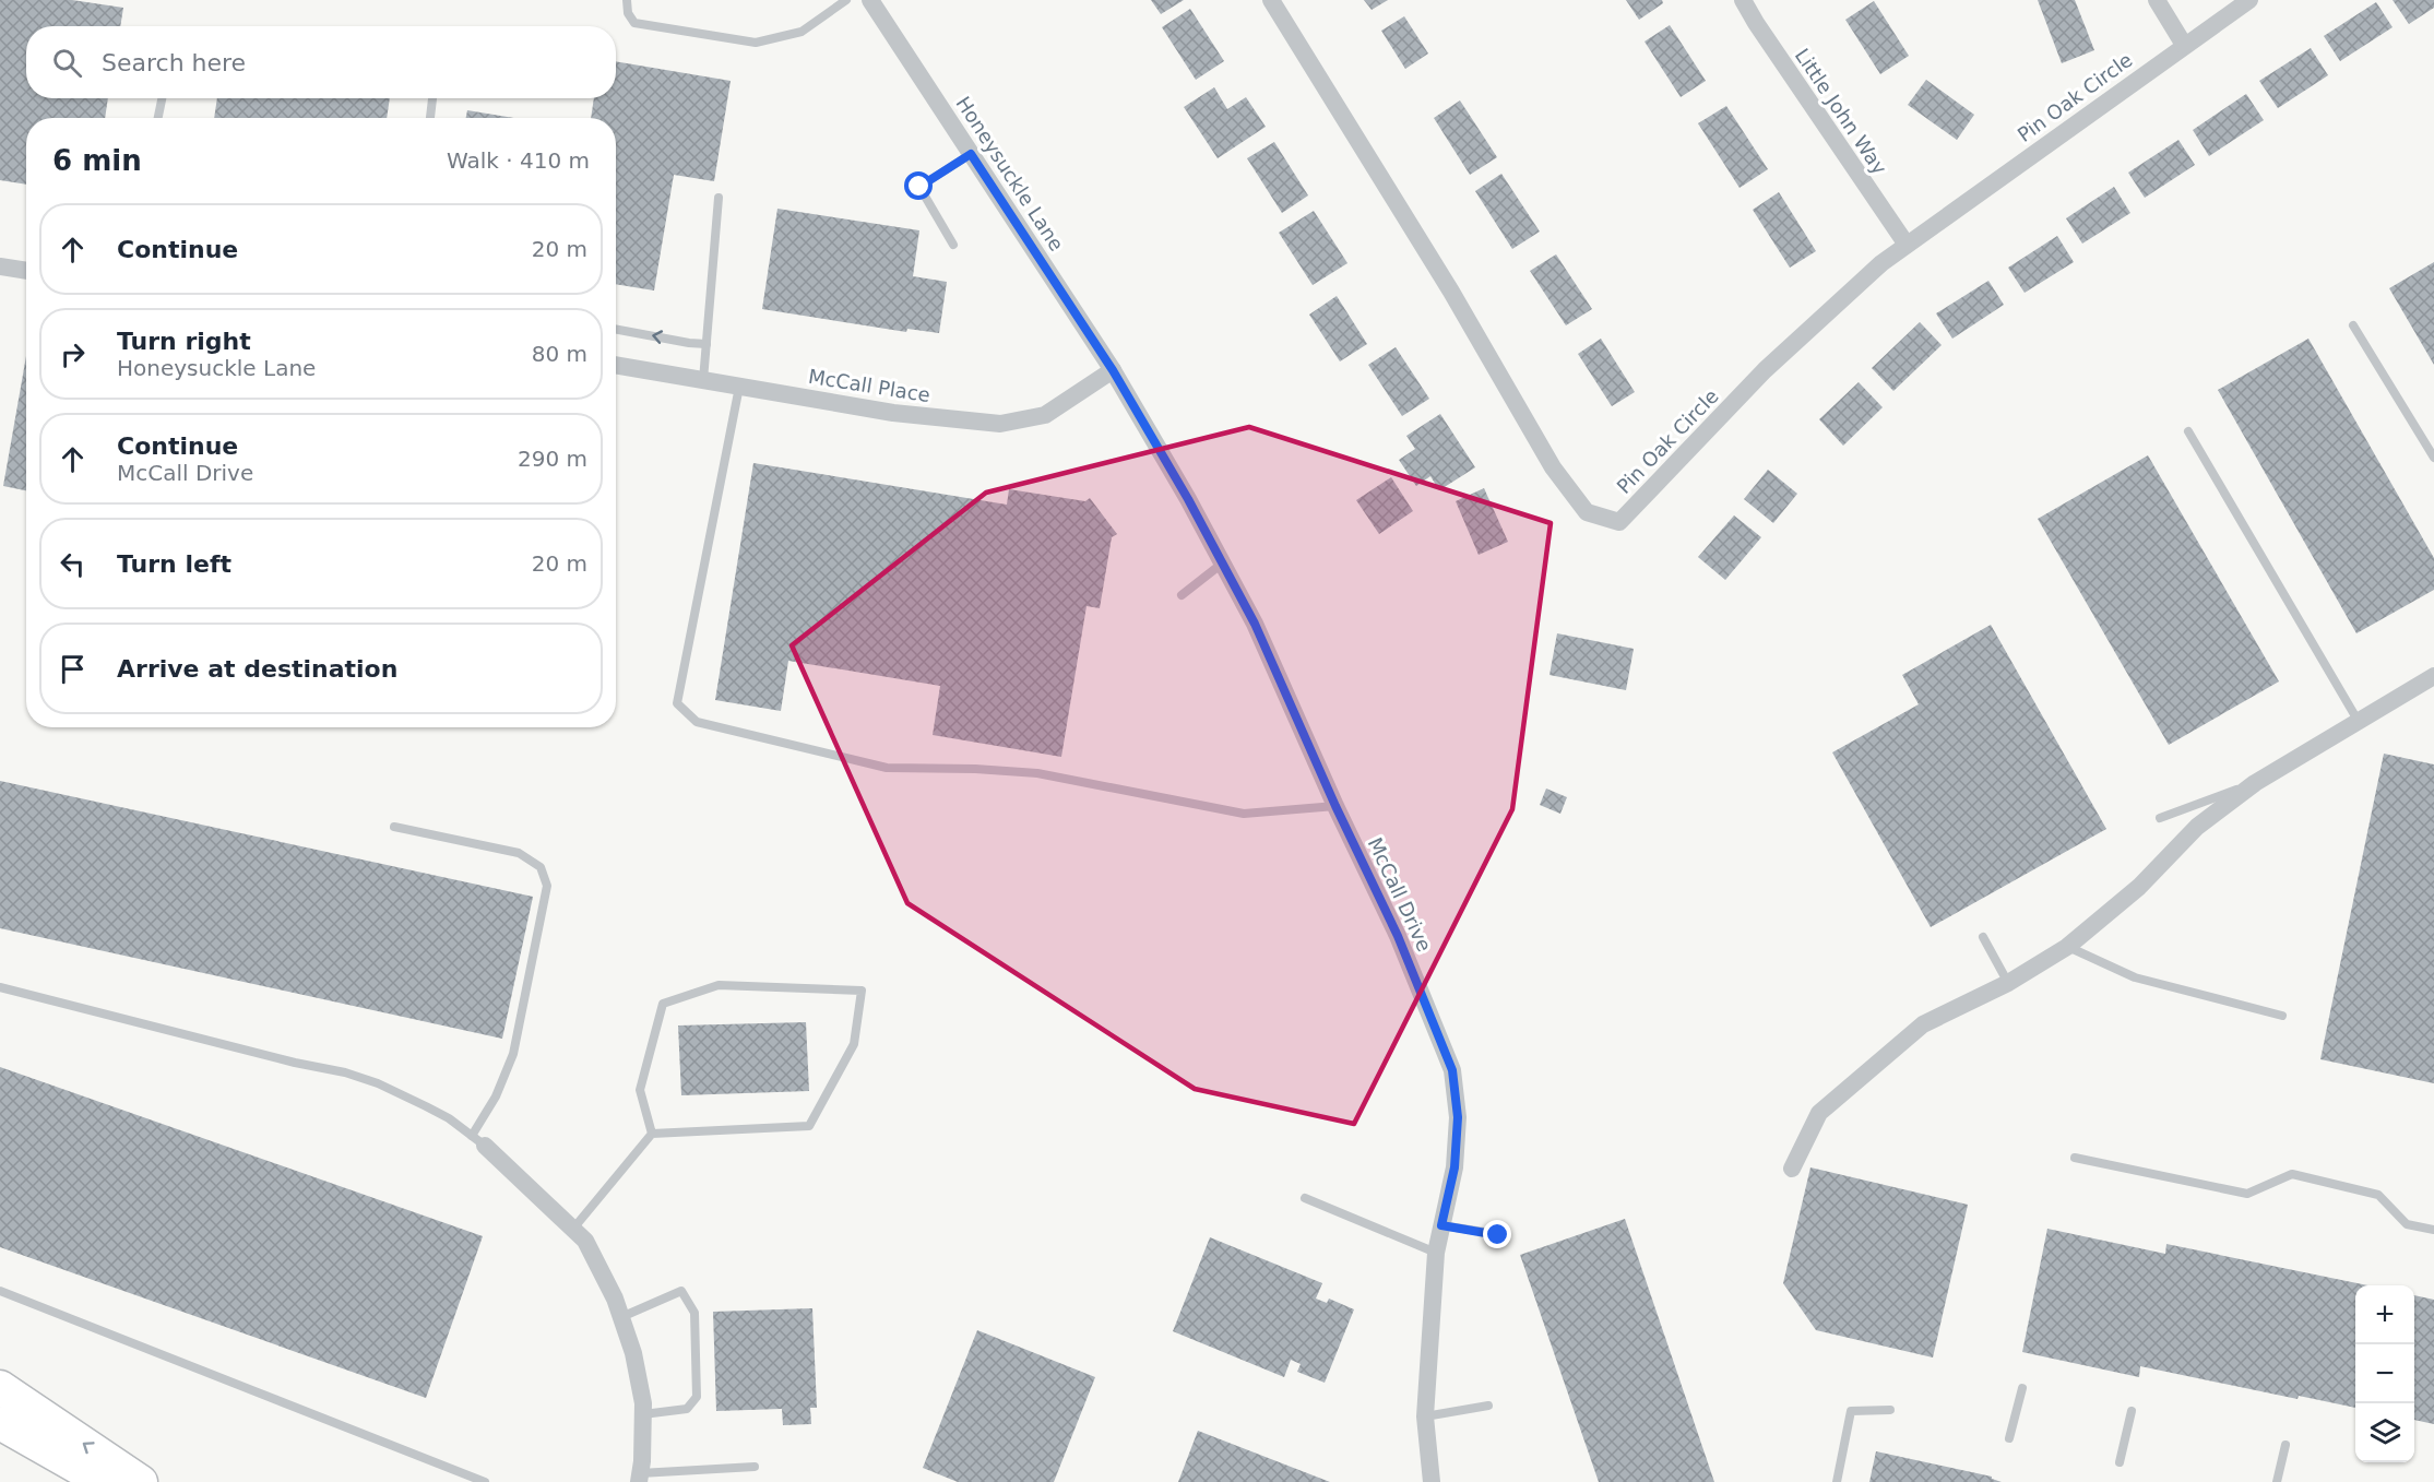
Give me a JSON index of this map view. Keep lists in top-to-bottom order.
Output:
{
  "streets": {
    "street": [
      "Pin Oak Circle",
      "Little John Way",
      "Honeysuckle Lane",
      "McCall Place",
      "McCall Drive"
    ]
  },
  "crossings": [
    ["Pin Oak Circle", "Little John Way"],
    ["Honeysuckle Lane", "McCall Place"],
    ["Honeysuckle Lane", "McCall Drive"],
    ["McCall Place", "McCall Drive"]
  ],
  "page": {
    "search": "Search here",
    "heading": ["6 min", "Walk · 410 m"],
    "list": [
      ["Continue", "20 m"],
      ["Turn right", "Honeysuckle Lane", "80 m"],
      ["Continue", "McCall Drive", "290 m"],
      ["Turn left", "20 m"],
      "Arrive at destination"
    ],
    "map_buttons": ["+", "−"]
  }
}
